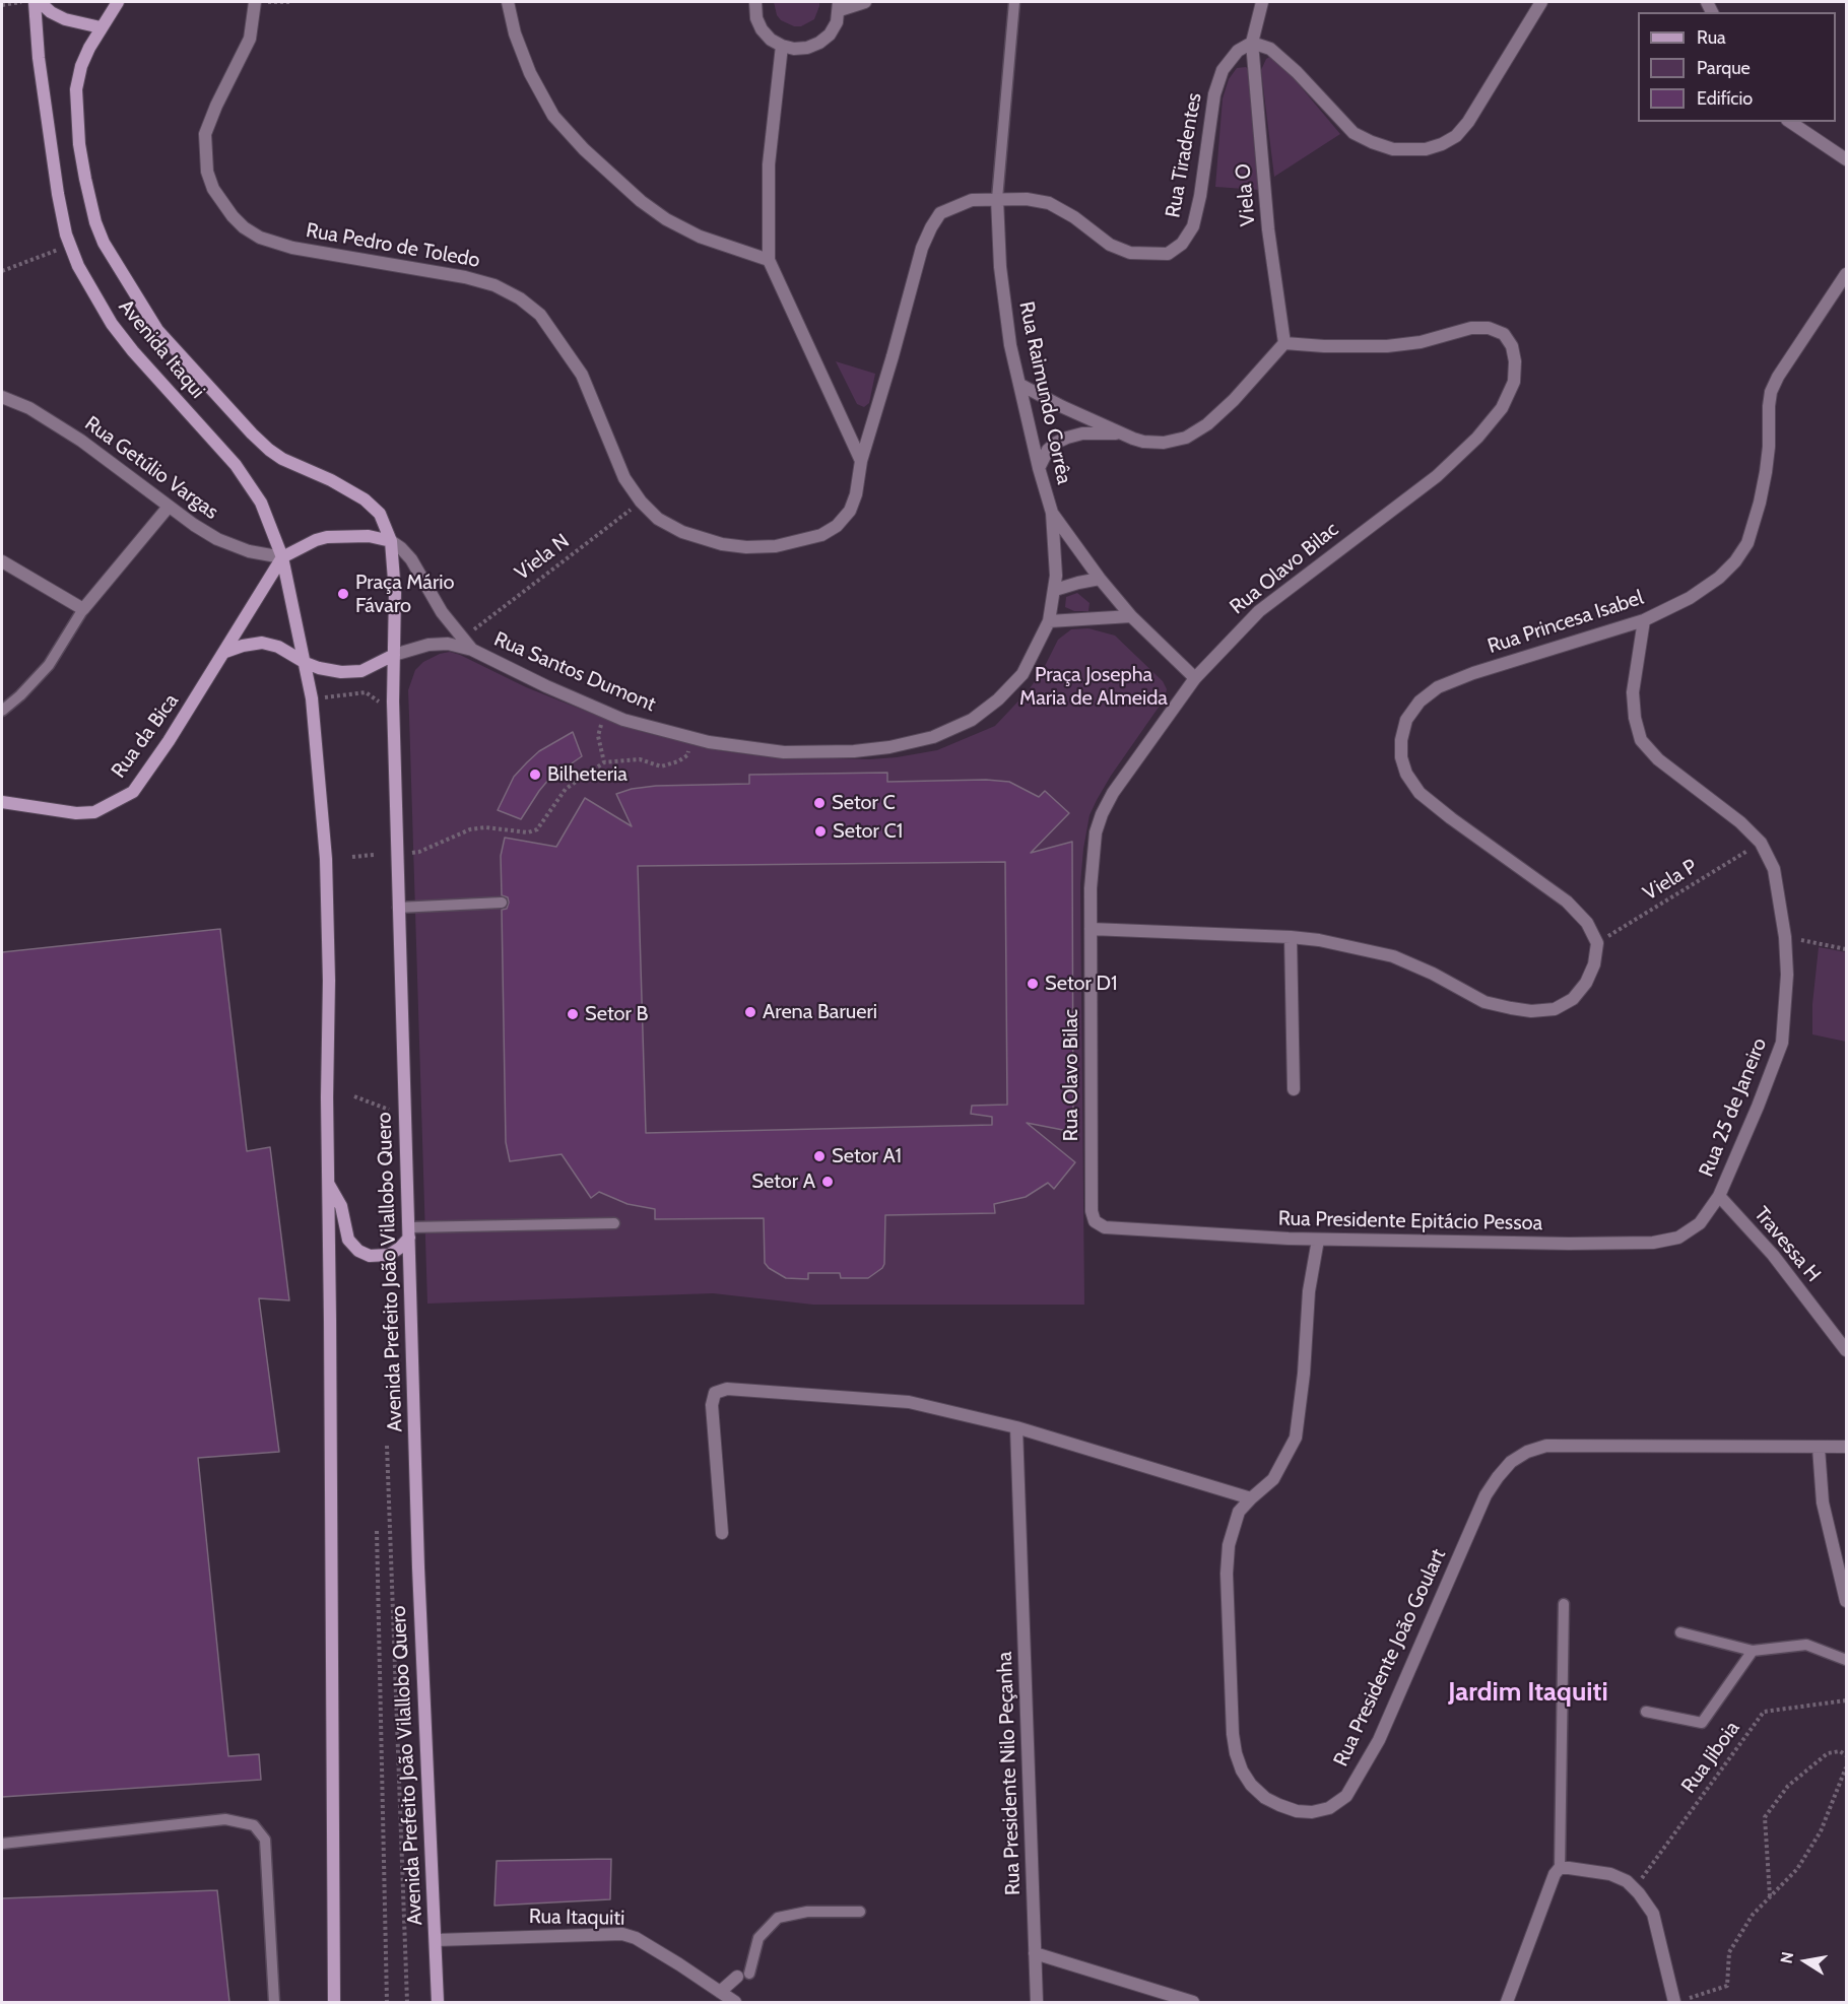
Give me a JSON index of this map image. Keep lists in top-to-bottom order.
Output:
{
  "streets": {
    "main road": ["Avenida Itaqui", "Rua da Bica", "Avenida Prefeito João Vilallobo Quero"],
    "street": [
      "Rua Tiradentes",
      "Viela O",
      "Rua Pedro de Toledo",
      "Rua Raimundo Corrêa",
      "Rua Getúlio Vargas",
      "Rua Olavo Bilac",
      "Rua Princesa Isabel",
      "Rua Santos Dumont",
      "Rua 25 de Janeiro",
      "Rua Presidente Epitácio Pessoa",
      "Travessa H",
      "Rua Presidente João Goulart",
      "Rua Presidente Nilo Peçanha",
      "Rua Itaquiti"
    ],
    "path": ["Viela N", "Viela P", "Rua Jiboia"]
  },
  "crossings": [
    ["Rua Tiradentes", "Viela O"],
    ["Rua Tiradentes", "Rua Pedro de Toledo"],
    ["Rua Tiradentes", "Rua Raimundo Corrêa"],
    ["Viela O", "Rua Olavo Bilac"],
    ["Rua Pedro de Toledo", "Viela N"],
    ["Avenida Itaqui", "Rua Getúlio Vargas"],
    ["Avenida Itaqui", "Rua Santos Dumont"],
    ["Avenida Itaqui", "Rua da Bica"],
    ["Avenida Itaqui", "Avenida Prefeito João Vilallobo Quero"],
    ["Rua Raimundo Corrêa", "Rua Olavo Bilac"],
    ["Rua Raimundo Corrêa", "Rua Santos Dumont"],
    ["Rua Getúlio Vargas", "Rua Santos Dumont"],
    ["Rua Getúlio Vargas", "Rua da Bica"],
    ["Rua Getúlio Vargas", "Avenida Prefeito João Vilallobo Quero"],
    ["Rua Olavo Bilac", "Rua Presidente Epitácio Pessoa"],
    ["Rua Princesa Isabel", "Viela P"],
    ["Rua Princesa Isabel", "Rua 25 de Janeiro"],
    ["Rua Santos Dumont", "Rua da Bica"],
    ["Rua Santos Dumont", "Avenida Prefeito João Vilallobo Quero"],
    ["Rua da Bica", "Avenida Prefeito João Vilallobo Quero"],
    ["Viela P", "Rua 25 de Janeiro"],
    ["Rua 25 de Janeiro", "Rua Presidente Epitácio Pessoa"],
    ["Rua 25 de Janeiro", "Travessa H"],
    ["Rua Presidente Epitácio Pessoa", "Travessa H"],
    ["Rua Presidente Epitácio Pessoa", "Rua Presidente João Goulart"],
    ["Avenida Prefeito João Vilallobo Quero", "Rua Itaquiti"]
  ],
  "districts": ["Jardim Itaquiti"],
  "parks": ["Praça Josepha Maria de Almeida"],
  "places": [
    "Praça Mário Fávaro",
    "Bilheteria",
    "Setor C",
    "Setor C1",
    "Setor D1",
    "Arena Barueri",
    "Setor B",
    "Setor A1",
    "Setor A"
  ],
  "legend": ["Rua", "Parque", "Edifício"],
  "north": "left"
}
